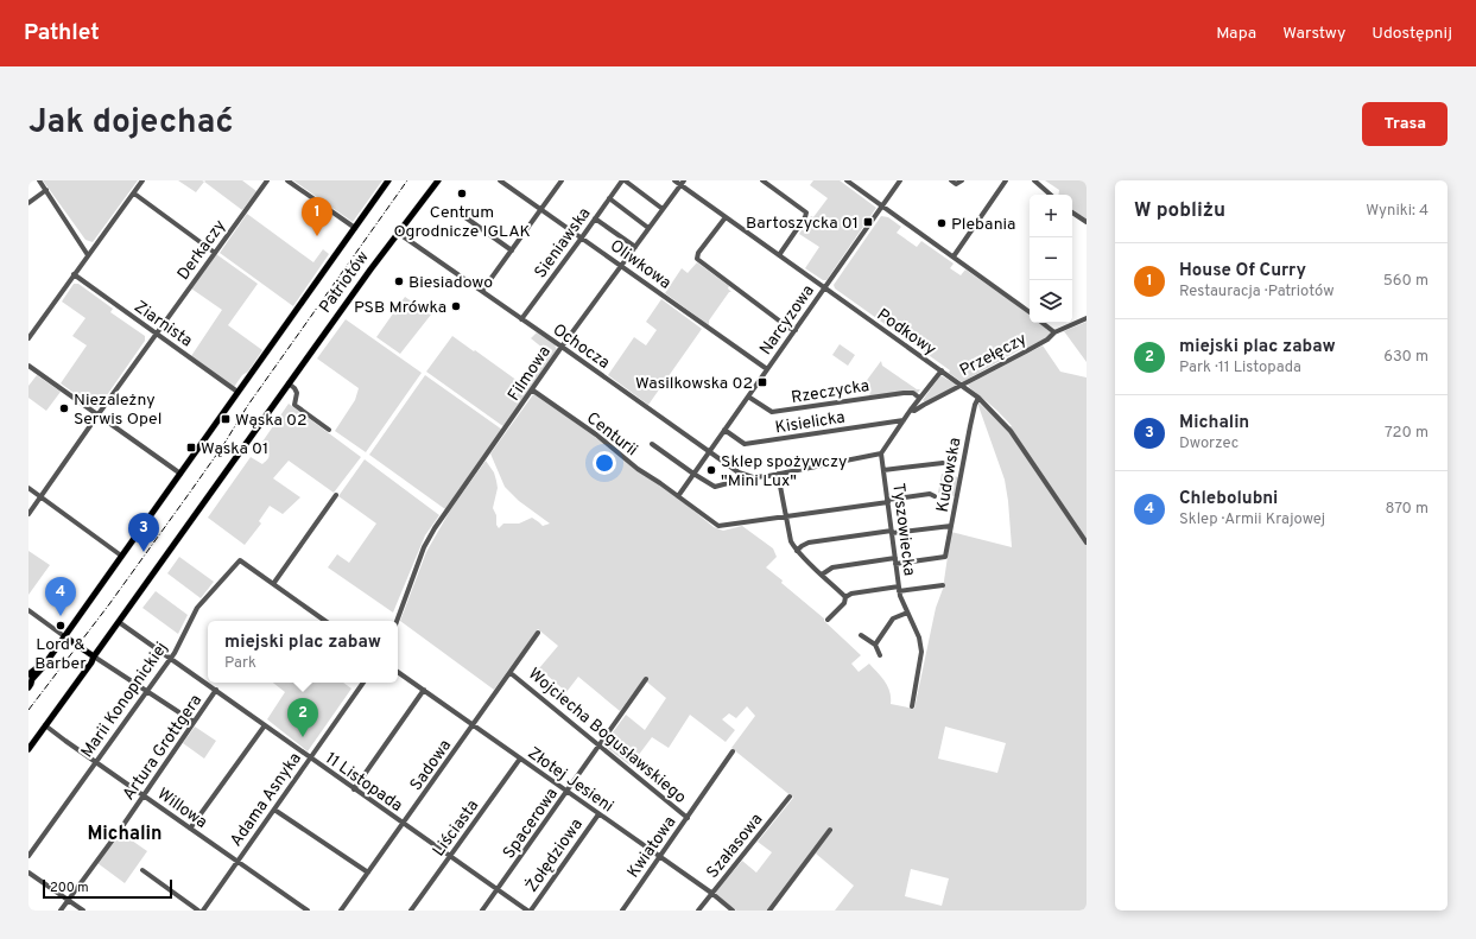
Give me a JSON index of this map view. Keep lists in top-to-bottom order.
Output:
{
  "streets": {
    "main road": ["Patriotów"],
    "street": [
      "Sieniawska",
      "Derkaczy",
      "Oliwkowa",
      "Narcyzowa",
      "Ziarnista",
      "Podkowy",
      "Ochocza",
      "Przełęczy",
      "Filmowa",
      "Rzeczycka",
      "Kisielicka",
      "Centurii",
      "Kudowska",
      "Tyszowiecka",
      "Marii Konopnickiej",
      "Wojciecha Bogusławskiego",
      "Artura Grottgera",
      "Sadowa",
      "Złotej Jesieni",
      "11 Listopada",
      "Adama Asnyka",
      "Willowa",
      "Spacerowa",
      "Liściasta",
      "Szałasowa",
      "Kwiatowa",
      "Żołędziowa"
    ]
  },
  "crossings": [
    ["Sieniawska", "Oliwkowa"],
    ["Sieniawska", "Ochocza"],
    ["Derkaczy", "Ziarnista"],
    ["Oliwkowa", "Narcyzowa"],
    ["Oliwkowa", "Filmowa"],
    ["Patriotów", "Ziarnista"],
    ["Patriotów", "Ochocza"],
    ["Patriotów", "11 Listopada"],
    ["Patriotów", "Willowa"],
    ["Narcyzowa", "Podkowy"],
    ["Narcyzowa", "Ochocza"],
    ["Narcyzowa", "Rzeczycka"],
    ["Narcyzowa", "Kisielicka"],
    ["Narcyzowa", "Centurii"],
    ["Podkowy", "Przełęczy"],
    ["Podkowy", "Filmowa"],
    ["Podkowy", "Kudowska"],
    ["Ochocza", "Filmowa"],
    ["Filmowa", "Centurii"],
    ["Centurii", "Tyszowiecka"],
    ["Kudowska", "Tyszowiecka"],
    ["Marii Konopnickiej", "11 Listopada"],
    ["Marii Konopnickiej", "Willowa"],
    ["Wojciecha Bogusławskiego", "Sadowa"],
    ["Wojciecha Bogusławskiego", "Spacerowa"],
    ["Wojciecha Bogusławskiego", "Kwiatowa"],
    ["Artura Grottgera", "11 Listopada"],
    ["Artura Grottgera", "Willowa"],
    ["Sadowa", "Złotej Jesieni"],
    ["Sadowa", "11 Listopada"],
    ["Złotej Jesieni", "Spacerowa"],
    ["Złotej Jesieni", "Liściasta"],
    ["Złotej Jesieni", "Szałasowa"],
    ["Złotej Jesieni", "Kwiatowa"],
    ["Złotej Jesieni", "Żołędziowa"],
    ["11 Listopada", "Adama Asnyka"],
    ["11 Listopada", "Spacerowa"],
    ["11 Listopada", "Liściasta"],
    ["11 Listopada", "Żołędziowa"],
    ["Adama Asnyka", "Willowa"]
  ],
  "districts": ["Michalin"],
  "places": {
    "other": [
      "Centrum Ogrodnicze IGLAK",
      "Plebania",
      "Biesiadowo",
      "PSB Mrówka",
      "Niezależny Serwis Opel",
      "Sklep spożywczy \"Mini Lux\"",
      "Lord & Barber"
    ],
    "transit": [
      "Bartoszycka 01",
      "Wasilkowska 02",
      "Wąska 02",
      "Wąska 01"
    ]
  },
  "scale_bar": "200 m",
  "page": {
    "header": "Pathlet",
    "nav": ["Mapa", "Warstwy", "Udostępnij"],
    "title": "Jak dojechać",
    "buttons": "Trasa",
    "heading": ["W pobliżu", "Wyniki: 4"],
    "map_buttons": ["+", "−"],
    "pins": [
      "1",
      "3",
      "4",
      "2"
    ],
    "list": [
      {
        "mark": "1",
        "name": "House Of Curry",
        "note": "Restauracja · Patriotów",
        "value": "560 m"
      },
      {
        "mark": "2",
        "name": "miejski plac zabaw",
        "note": "Park · 11 Listopada",
        "value": "630 m"
      },
      {
        "mark": "3",
        "name": "Michalin",
        "note": "Dworzec",
        "value": "720 m"
      },
      {
        "mark": "4",
        "name": "Chlebolubni",
        "note": "Sklep · Armii Krajowej",
        "value": "870 m"
      }
    ],
    "popup": ["miejski plac zabaw", "Park"],
    "scale": "200 m"
  }
}
